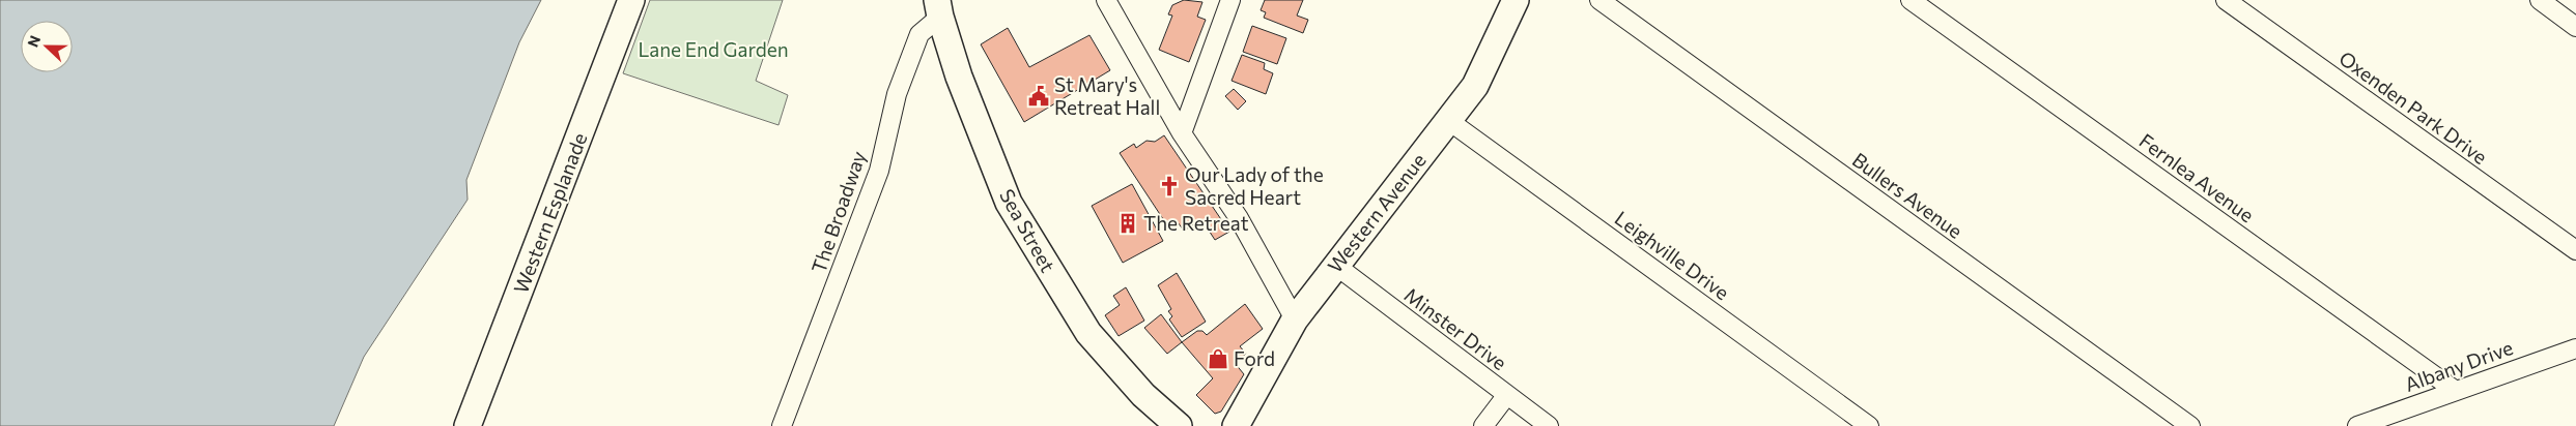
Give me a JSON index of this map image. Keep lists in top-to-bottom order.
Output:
{
  "streets": {
    "street": [
      "Oxenden Park Drive",
      "Fernlea Avenue",
      "Bullers Avenue",
      "The Broadway",
      "Western Esplanade",
      "Western Avenue",
      "Sea Street",
      "Leighville Drive",
      "Minster Drive",
      "Albany Drive"
    ]
  },
  "crossings": [
    ["Fernlea Avenue", "Albany Drive"],
    ["The Broadway", "Sea Street"],
    ["Western Avenue", "Leighville Drive"],
    ["Western Avenue", "Minster Drive"]
  ],
  "parks": ["Lane End Garden"],
  "places": {
    "public building": ["St Mary's Retreat Hall"],
    "church": ["Our Lady of the Sacred Heart"],
    "building": ["The Retreat"],
    "shop": ["Ford"]
  },
  "north": "left"
}
